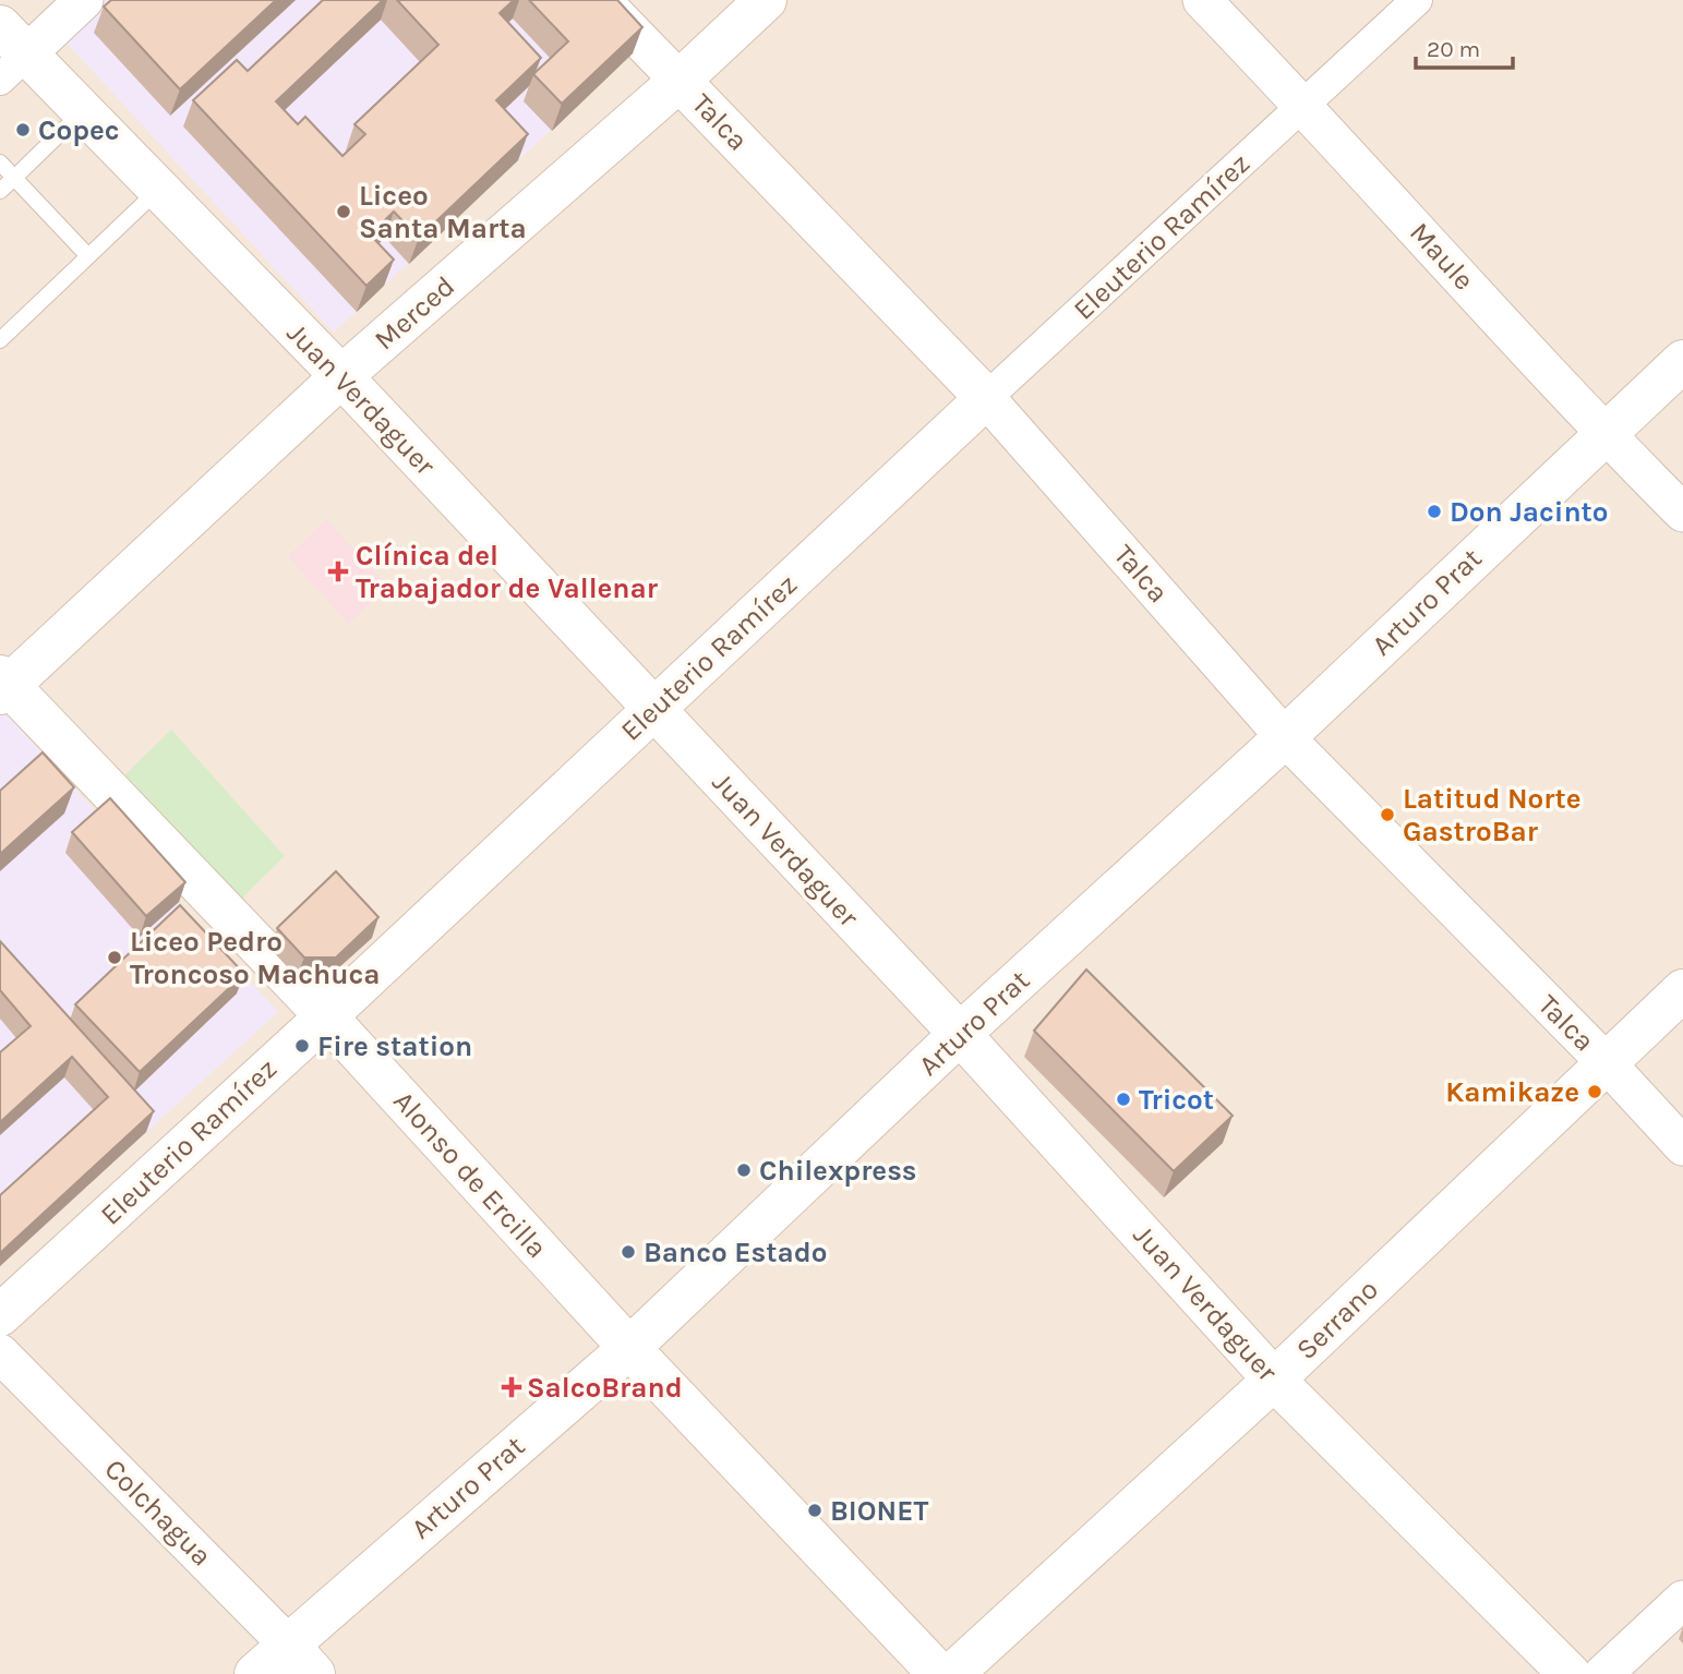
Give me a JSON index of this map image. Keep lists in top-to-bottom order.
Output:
{
  "streets": {
    "main road": [
      "Talca",
      "Eleuterio Ramírez",
      "Merced",
      "Juan Verdaguer",
      "Arturo Prat",
      "Alonso de Ercilla",
      "Serrano"
    ],
    "street": ["Maule", "Colchagua"]
  },
  "crossings": [
    ["Talca", "Eleuterio Ramírez"],
    ["Talca", "Merced"],
    ["Talca", "Arturo Prat"],
    ["Talca", "Serrano"],
    ["Eleuterio Ramírez", "Maule"],
    ["Eleuterio Ramírez", "Juan Verdaguer"],
    ["Eleuterio Ramírez", "Alonso de Ercilla"],
    ["Maule", "Arturo Prat"],
    ["Merced", "Juan Verdaguer"],
    ["Merced", "Alonso de Ercilla"],
    ["Juan Verdaguer", "Arturo Prat"],
    ["Juan Verdaguer", "Serrano"],
    ["Arturo Prat", "Alonso de Ercilla"],
    ["Arturo Prat", "Colchagua"]
  ],
  "places": {
    "other": [
      "Copec",
      "Liceo Santa Marta",
      "Don Jacinto",
      "Latitud Norte GastroBar",
      "Liceo Pedro Troncoso Machuca",
      "Fire station",
      "Kamikaze",
      "Tricot",
      "Chilexpress",
      "Banco Estado",
      "BIONET"
    ],
    "health": ["Clínica del Trabajador de Vallenar", "SalcoBrand"]
  },
  "scale_bar": "20 m"
}
